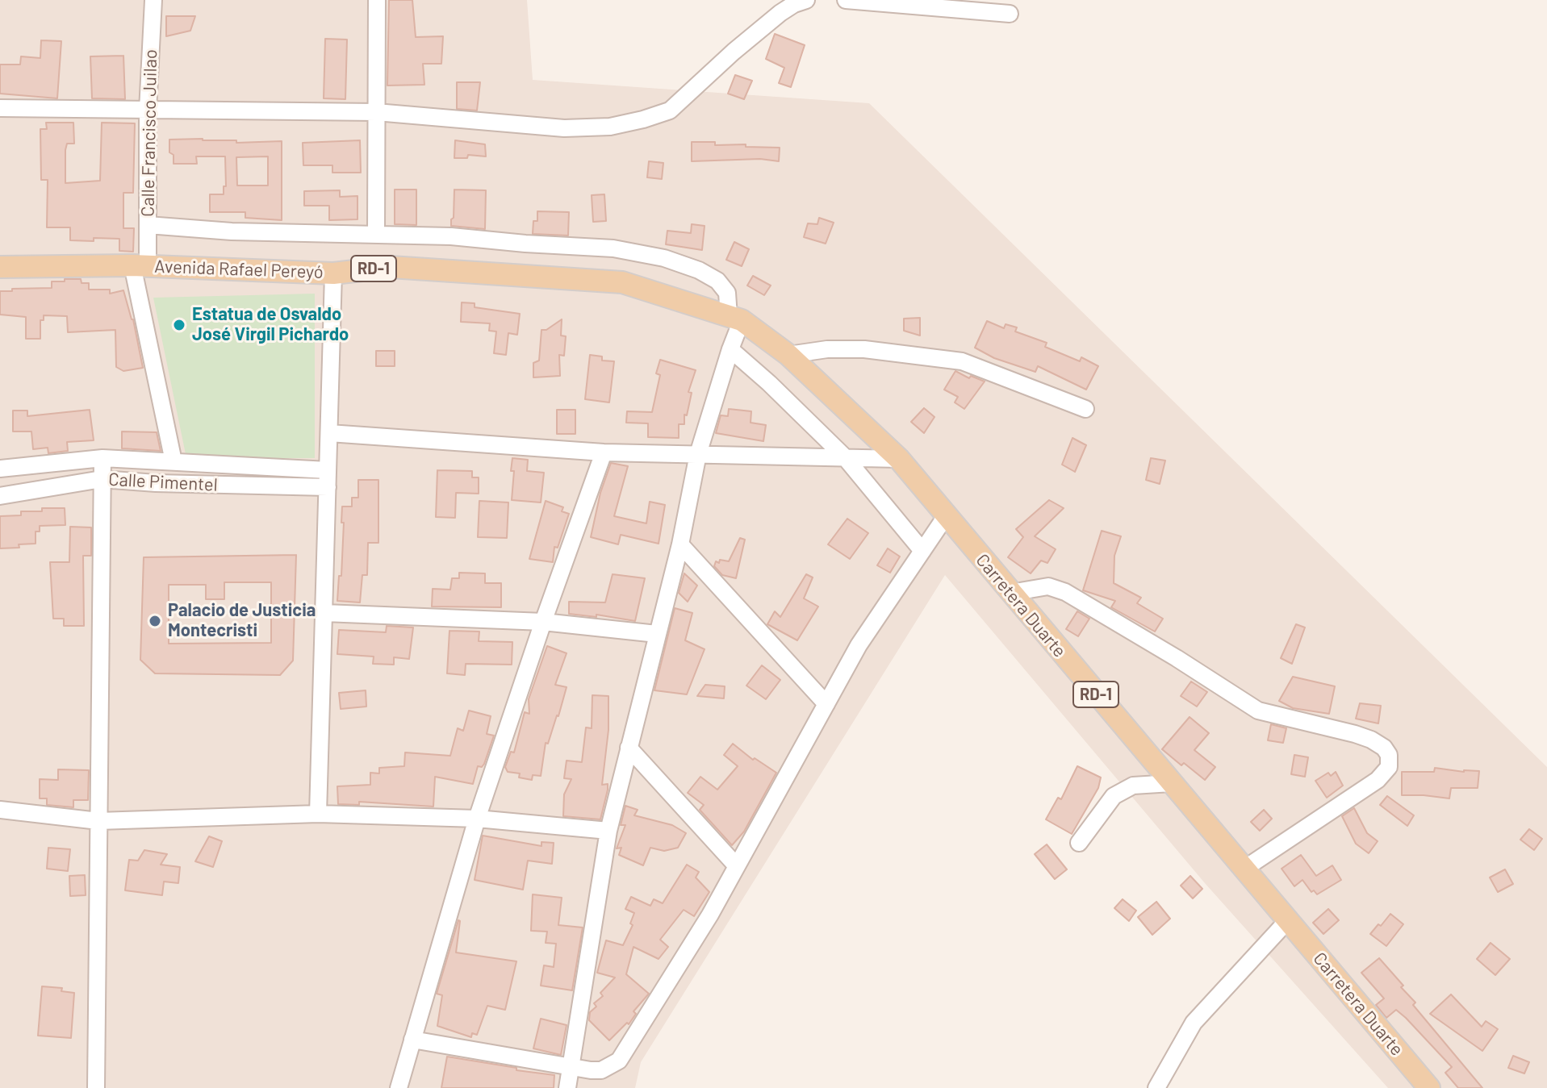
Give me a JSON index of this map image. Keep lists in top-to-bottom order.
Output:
{
  "streets": {
    "main road": ["RD-1", "Avenida Rafael Pereyó", "Carretera Duarte"],
    "street": ["Calle Francisco Juilao", "Calle Pimentel"]
  },
  "crossings": [
    ["Calle Francisco Juilao", "Avenida Rafael Pereyó"],
    ["Calle Francisco Juilao", "Calle Pimentel"],
    ["Avenida Rafael Pereyó", "Carretera Duarte"]
  ],
  "places": ["Estatua de Osvaldo José Virgil Pichardo", "Palacio de Justicia Montecristi"]
}
